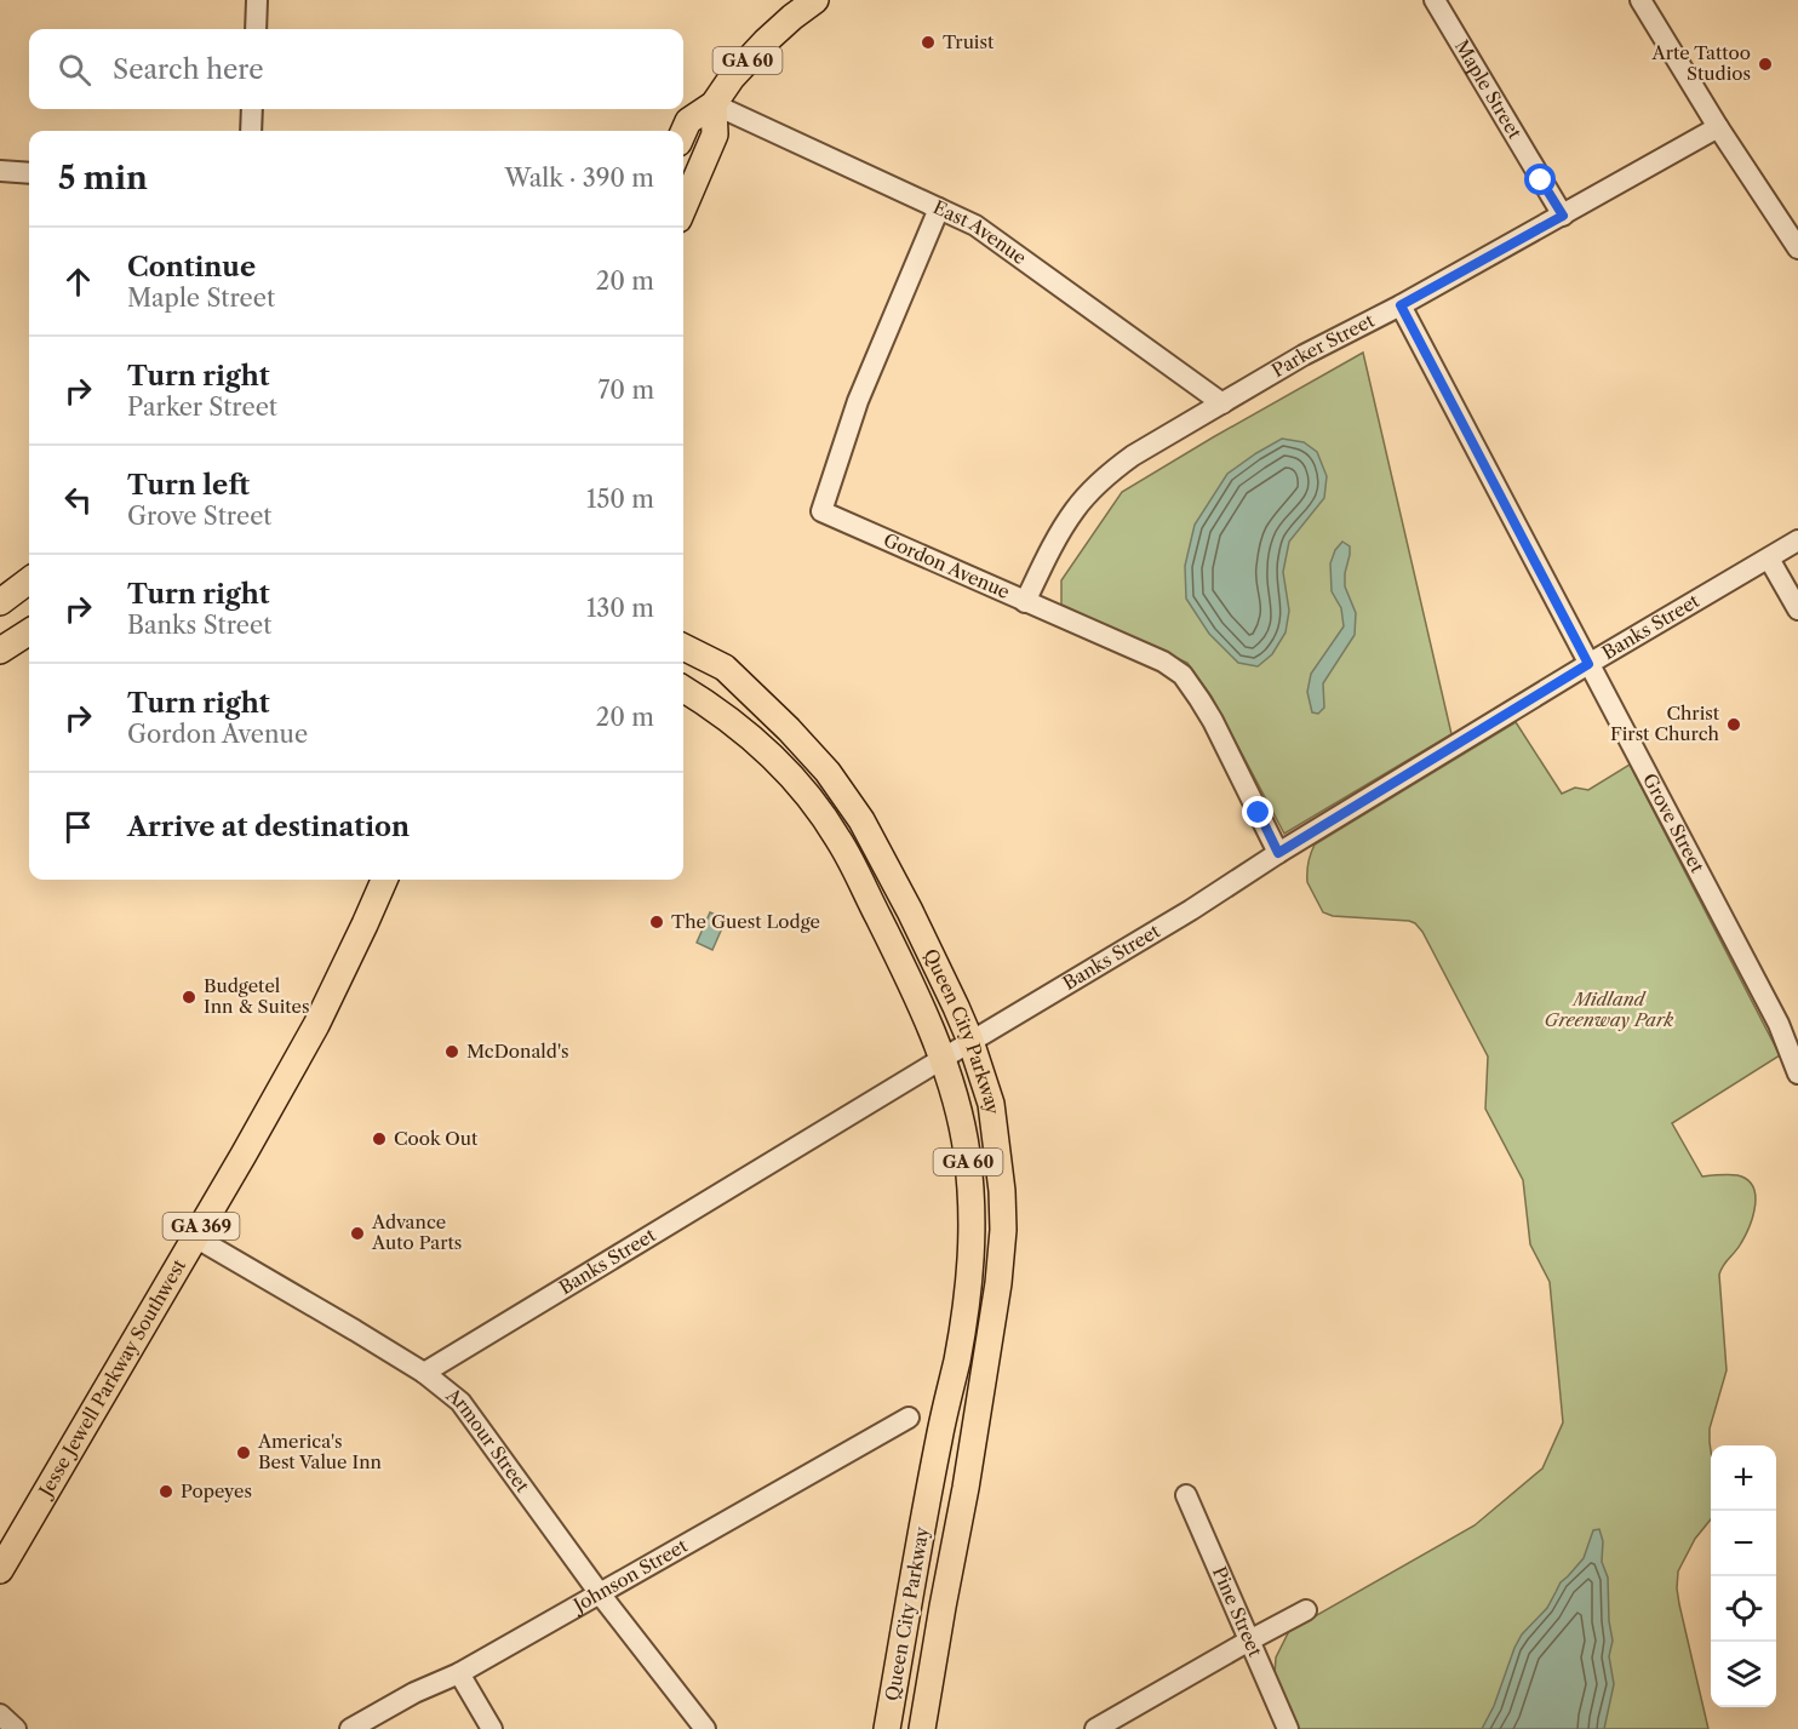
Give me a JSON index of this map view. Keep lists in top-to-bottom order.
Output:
{
  "streets": {
    "main road": [
      "GA 60",
      "Queen City Parkway",
      "GA 369",
      "Jesse Jewell Parkway Southwest"
    ],
    "street": [
      "Maple Street",
      "East Avenue",
      "Parker Street",
      "Gordon Avenue",
      "Banks Street",
      "Grove Street",
      "Armour Street",
      "Johnson Street",
      "Pine Street"
    ]
  },
  "crossings": [
    ["GA 60", "East Avenue"],
    ["Maple Street", "Parker Street"],
    ["East Avenue", "Parker Street"],
    ["East Avenue", "Gordon Avenue"],
    ["Parker Street", "Gordon Avenue"],
    ["Parker Street", "Grove Street"],
    ["Gordon Avenue", "Banks Street"],
    ["Banks Street", "Grove Street"],
    ["Banks Street", "Queen City Parkway"],
    ["Banks Street", "Armour Street"],
    ["Jesse Jewell Parkway Southwest", "Armour Street"],
    ["Armour Street", "Johnson Street"]
  ],
  "parks": ["Midland Greenway Park"],
  "places": [
    "Truist",
    "Arte Tattoo Studios",
    "Christ First Church",
    "The Guest Lodge",
    "Budgetel Inn & Suites",
    "McDonald's",
    "Cook Out",
    "Advance Auto Parts",
    "America's Best Value Inn",
    "Popeyes"
  ],
  "page": {
    "search": "Search here",
    "heading": ["5 min", "Walk · 390 m"],
    "list": [
      ["Continue", "Maple Street", "20 m"],
      ["Turn right", "Parker Street", "70 m"],
      ["Turn left", "Grove Street", "150 m"],
      ["Turn right", "Banks Street", "130 m"],
      ["Turn right", "Gordon Avenue", "20 m"],
      "Arrive at destination"
    ],
    "map_buttons": ["+", "−"]
  }
}
